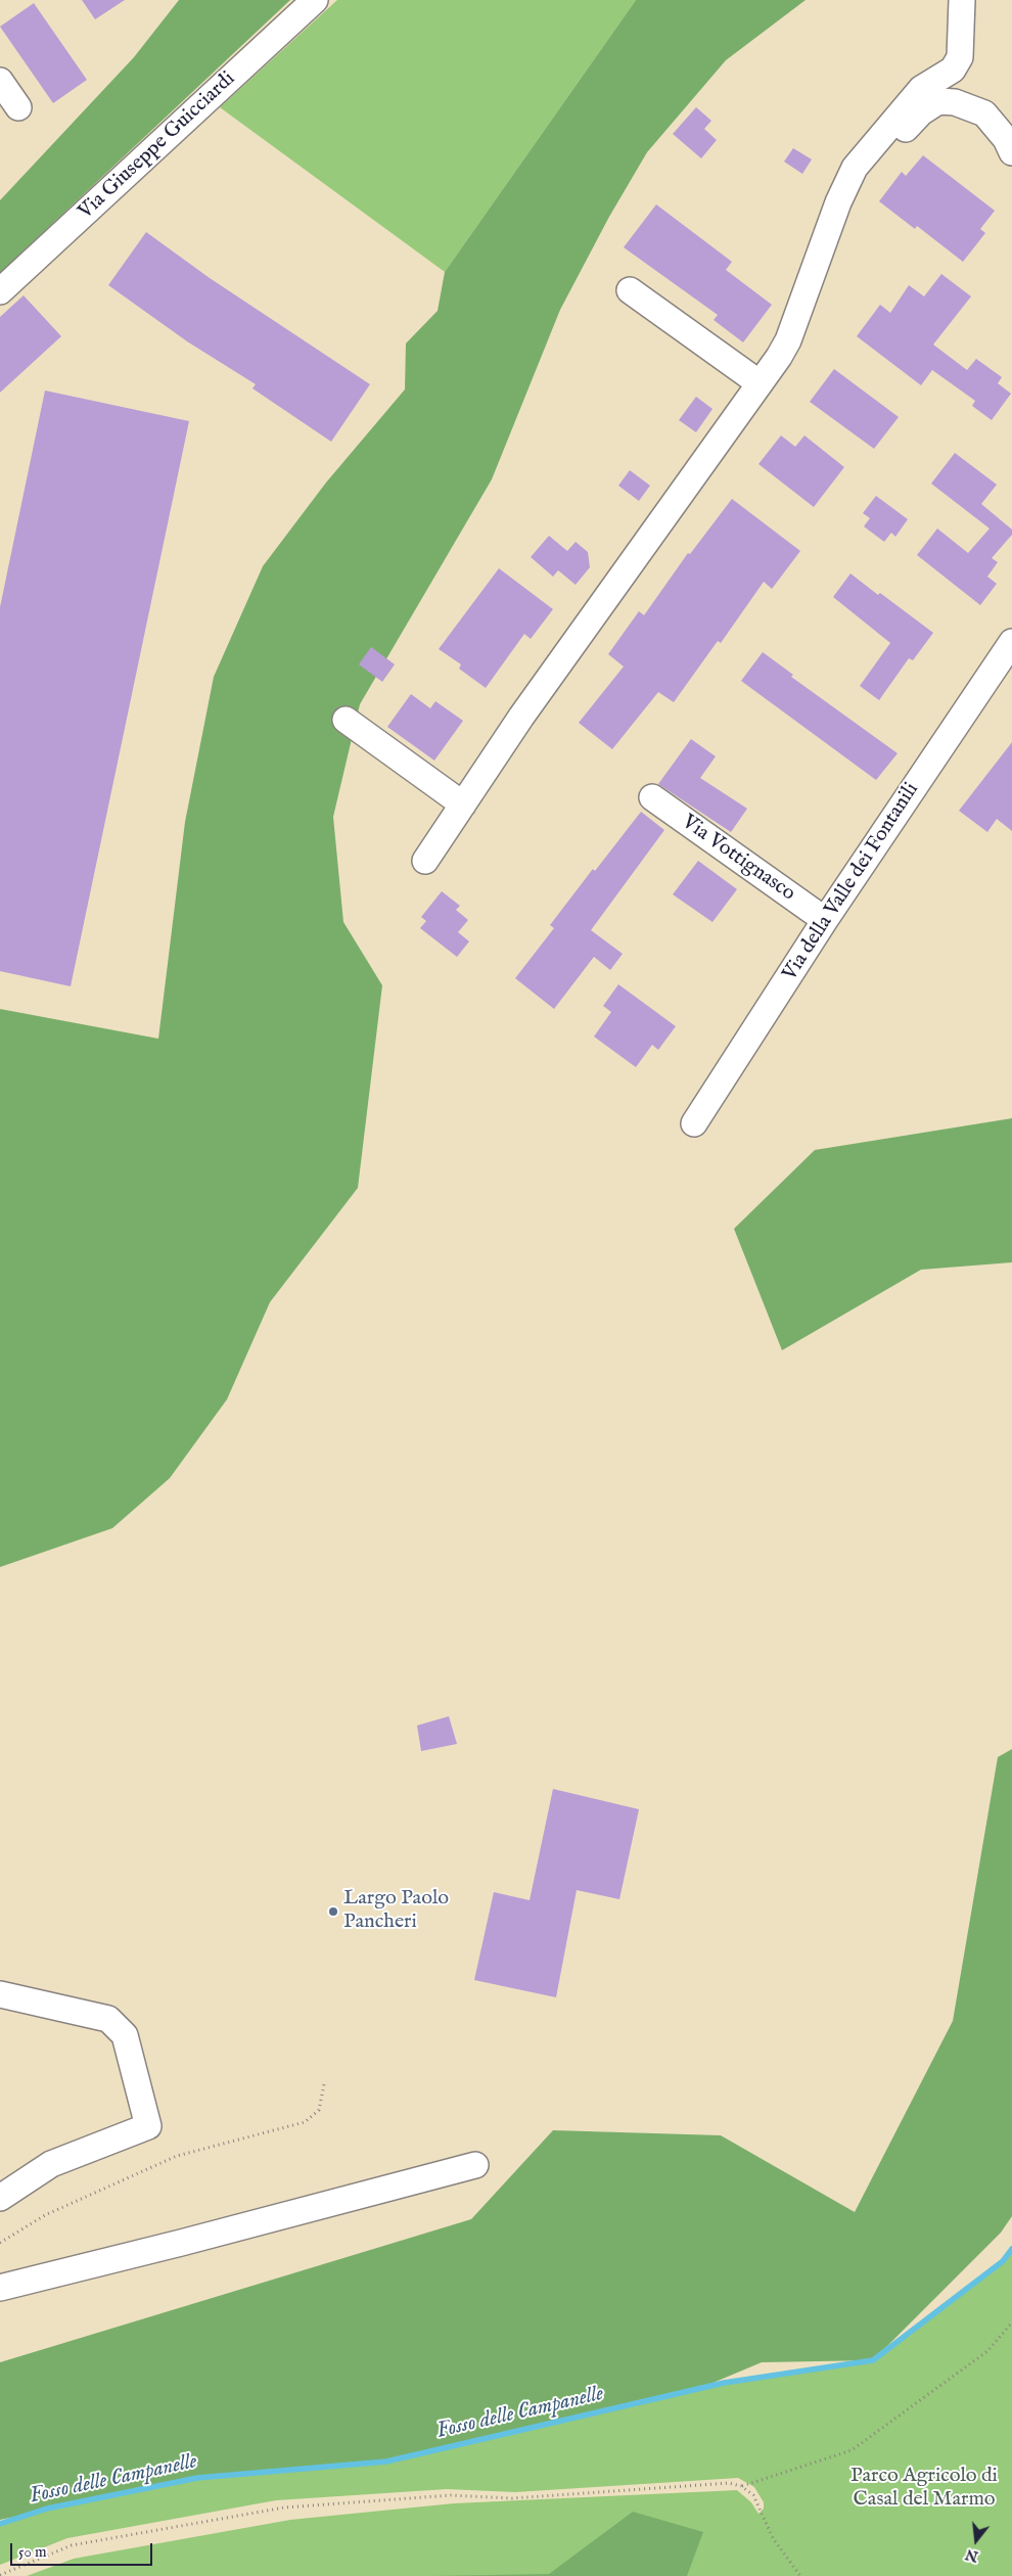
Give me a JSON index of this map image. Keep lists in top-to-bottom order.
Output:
{
  "streets": {
    "street": ["Via Giuseppe Guicciardi", "Via Vottignasco", "Via della Valle dei Fontanili"]
  },
  "crossings": [
    ["Via Vottignasco", "Via della Valle dei Fontanili"]
  ],
  "water": ["Fosso delle Campanelle"],
  "parks": ["Parco Agricolo di Casal del Marmo"],
  "places": ["Largo Paolo Pancheri"],
  "scale_bar": "50 m",
  "north": "bottom"
}
